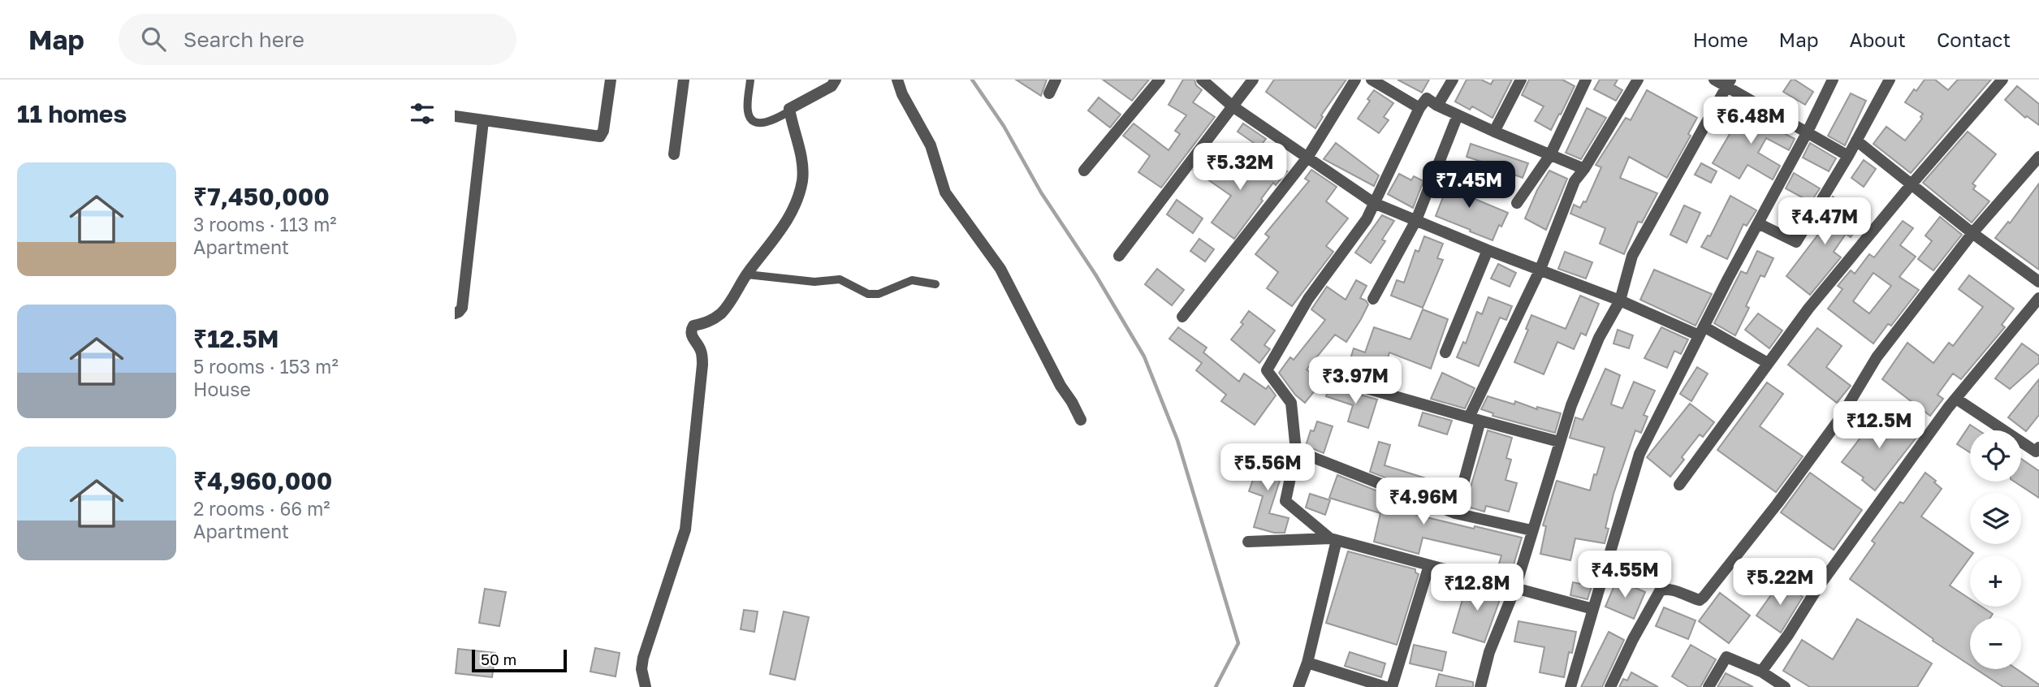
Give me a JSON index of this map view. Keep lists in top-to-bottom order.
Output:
{
  "scale_bar": "50 m",
  "page": {
    "header": "Map",
    "search": "Search here",
    "nav": [
      "Home",
      "Map",
      "About",
      "Contact"
    ],
    "heading": "11 homes",
    "price": [
      "₹6.48M",
      "₹5.32M",
      "₹7.45M",
      "₹4.47M",
      "₹3.97M",
      "₹12.5M",
      "₹5.56M",
      "₹4.96M",
      "₹4.55M",
      "₹5.22M",
      "₹12.8M"
    ],
    "list": [
      {
        "name": "₹7,450,000",
        "note": "3 rooms · 113 m² · Apartment"
      },
      {
        "name": "₹12.5M",
        "note": "5 rooms · 153 m² · House"
      },
      {
        "name": "₹4,960,000",
        "note": "2 rooms · 66 m² · Apartment"
      }
    ],
    "map_buttons": ["+", "−"],
    "scale": "50 m"
  }
}
